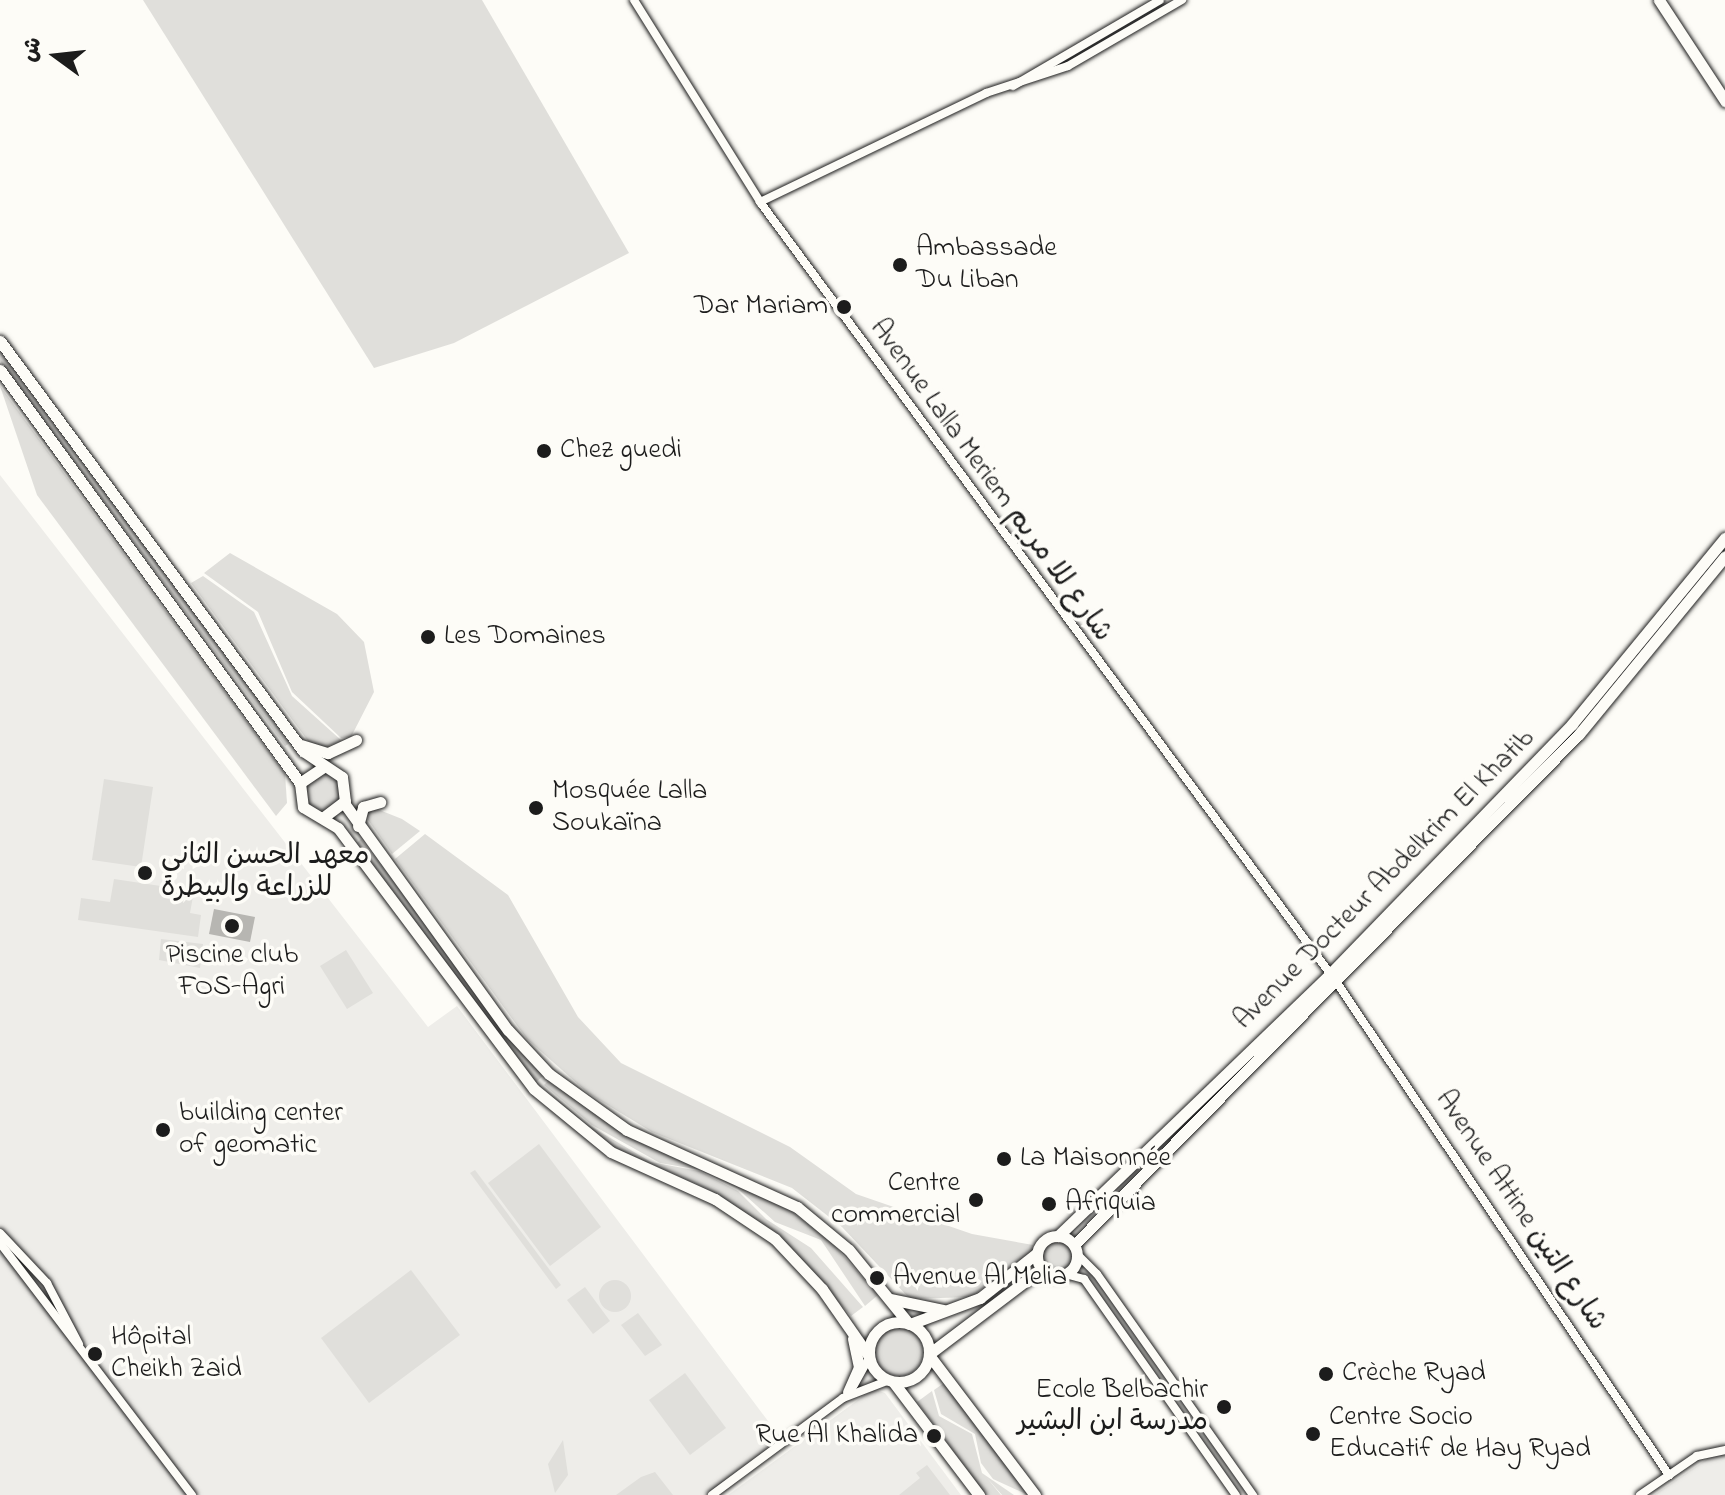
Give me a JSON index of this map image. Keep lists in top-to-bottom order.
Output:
{
  "streets": {
    "main road": ["Avenue Docteur Abdelkrim El Khatib"],
    "street": ["Avenue Lalla Meriem شارع للا مريم", "Avenue Attine شارع التين"]
  },
  "crossings": [
    ["Avenue Lalla Meriem شارع للا مريم", "Avenue Docteur Abdelkrim El Khatib"],
    ["Avenue Lalla Meriem شارع للا مريم", "Avenue Attine شارع التين"],
    ["Avenue Docteur Abdelkrim El Khatib", "Avenue Attine شارع التين"]
  ],
  "places": [
    "Ambassade Du Liban",
    "Dar Mariam",
    "Chez guedi",
    "Les Domaines",
    "Mosquée Lalla Soukaïna",
    "معهد الحسن الثاني للزراعة والبيطرة",
    "Piscine club FOS-Agri",
    "building center of geomatic",
    "La Maisonnée",
    "Centre commercial",
    "Afriquia",
    "Avenue Al Melia",
    "Hôpital Cheikh Zaid",
    "Crèche Ryad",
    "Ecole Belbachir مدرسة ابن البشير",
    "Centre Socio Educatif de Hay Ryad",
    "Rue Al Khalida"
  ],
  "north": "left"
}
